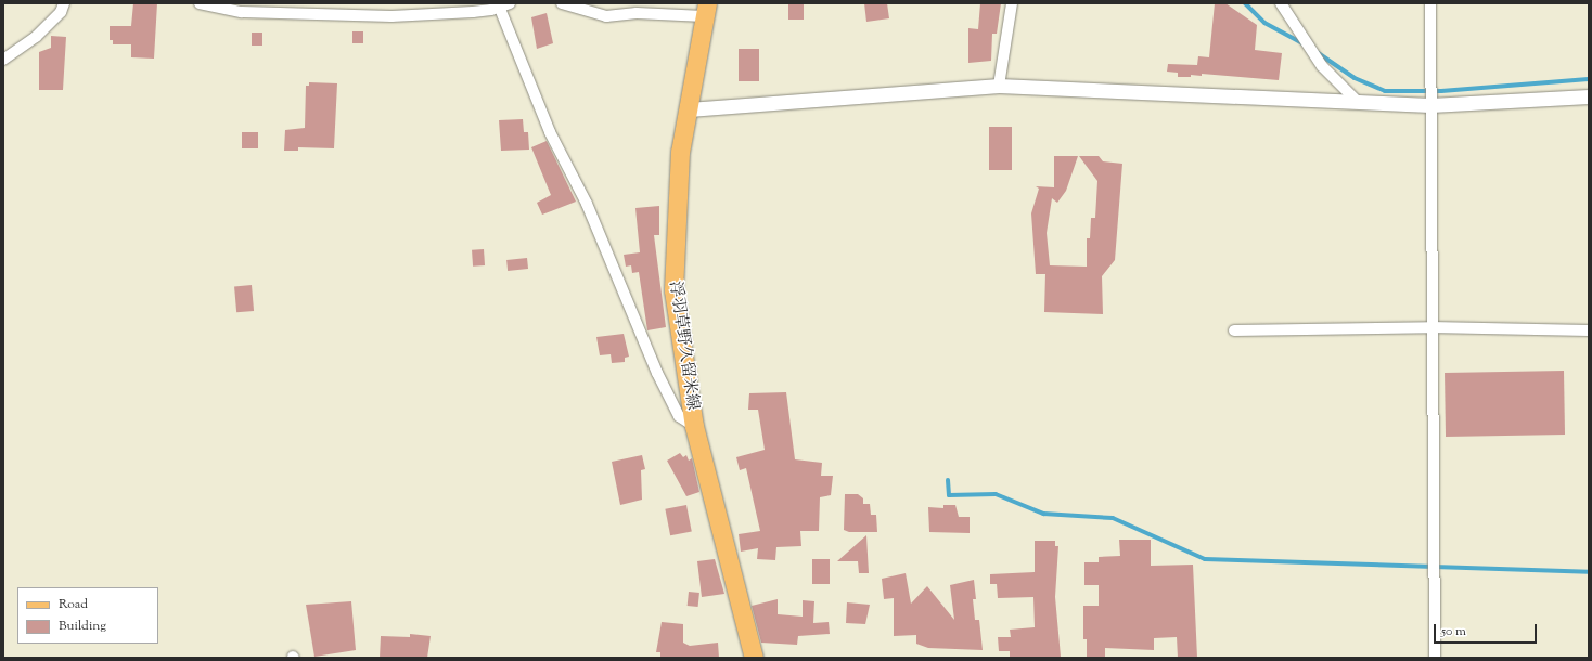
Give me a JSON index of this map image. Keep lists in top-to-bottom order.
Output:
{
  "streets": {
    "main road": ["浮羽草野久留米線"]
  },
  "legend": ["Road", "Building"],
  "scale_bar": "50 m"
}
